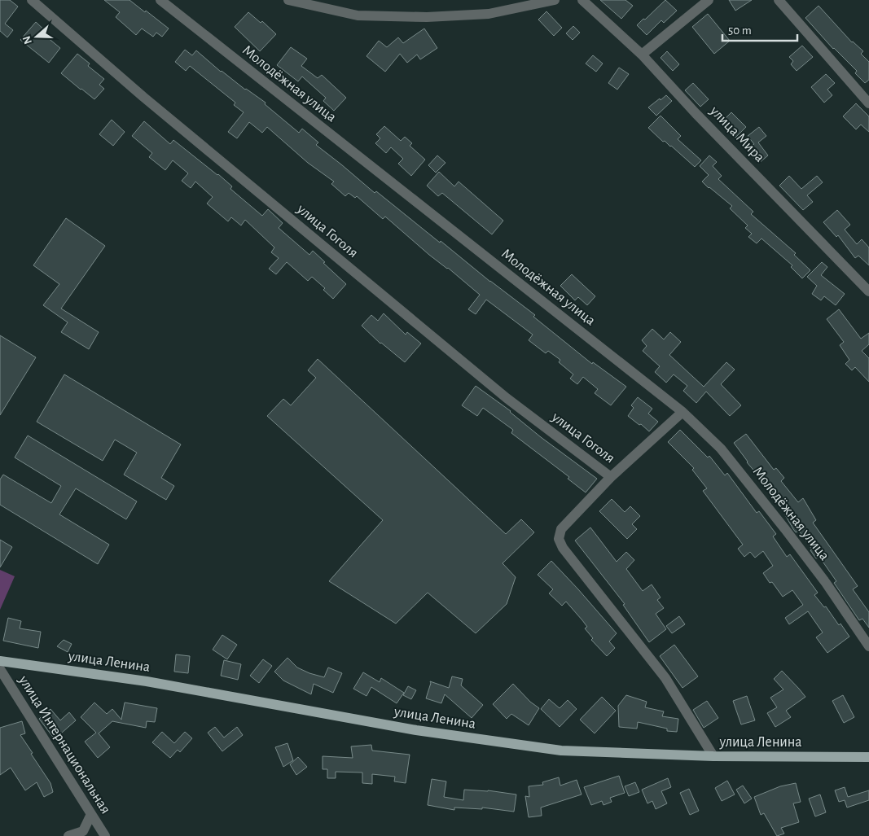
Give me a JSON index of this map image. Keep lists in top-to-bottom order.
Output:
{
  "streets": {
    "main road": ["улица Ленина"],
    "street": [
      "Молодёжная улица",
      "улица Мира",
      "улица Гоголя",
      "улица Интернациональная"
    ]
  },
  "scale_bar": "50 m",
  "north": "left"
}
